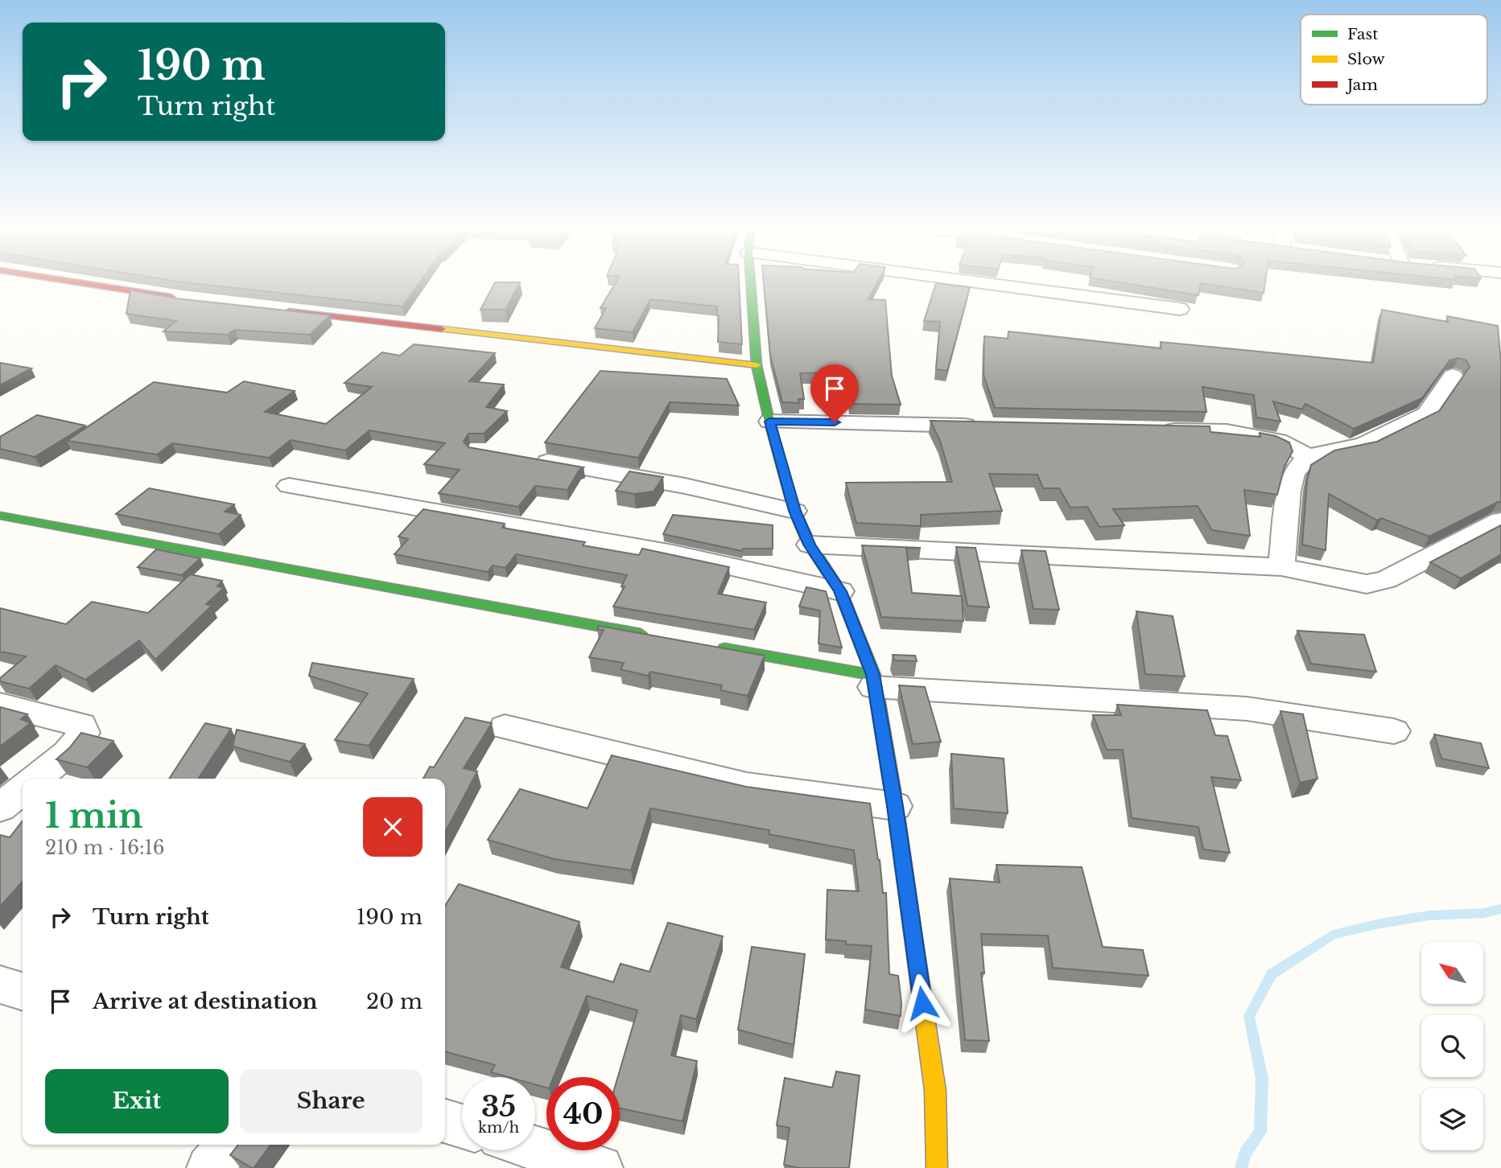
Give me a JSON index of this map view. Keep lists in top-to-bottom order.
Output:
{
  "legend": ["Fast", "Slow", "Jam"],
  "north": "top left",
  "page": {
    "turn": ["190 m", "Turn right"],
    "heading": ["1 min", "210 m · 16:16"],
    "list": [
      {
        "name": "Turn right",
        "value": "190 m"
      },
      {
        "name": "Arrive at destination",
        "value": "20 m"
      }
    ],
    "buttons": ["Exit", "Share"],
    "speed": "35 km/h",
    "limit": "40"
  }
}
